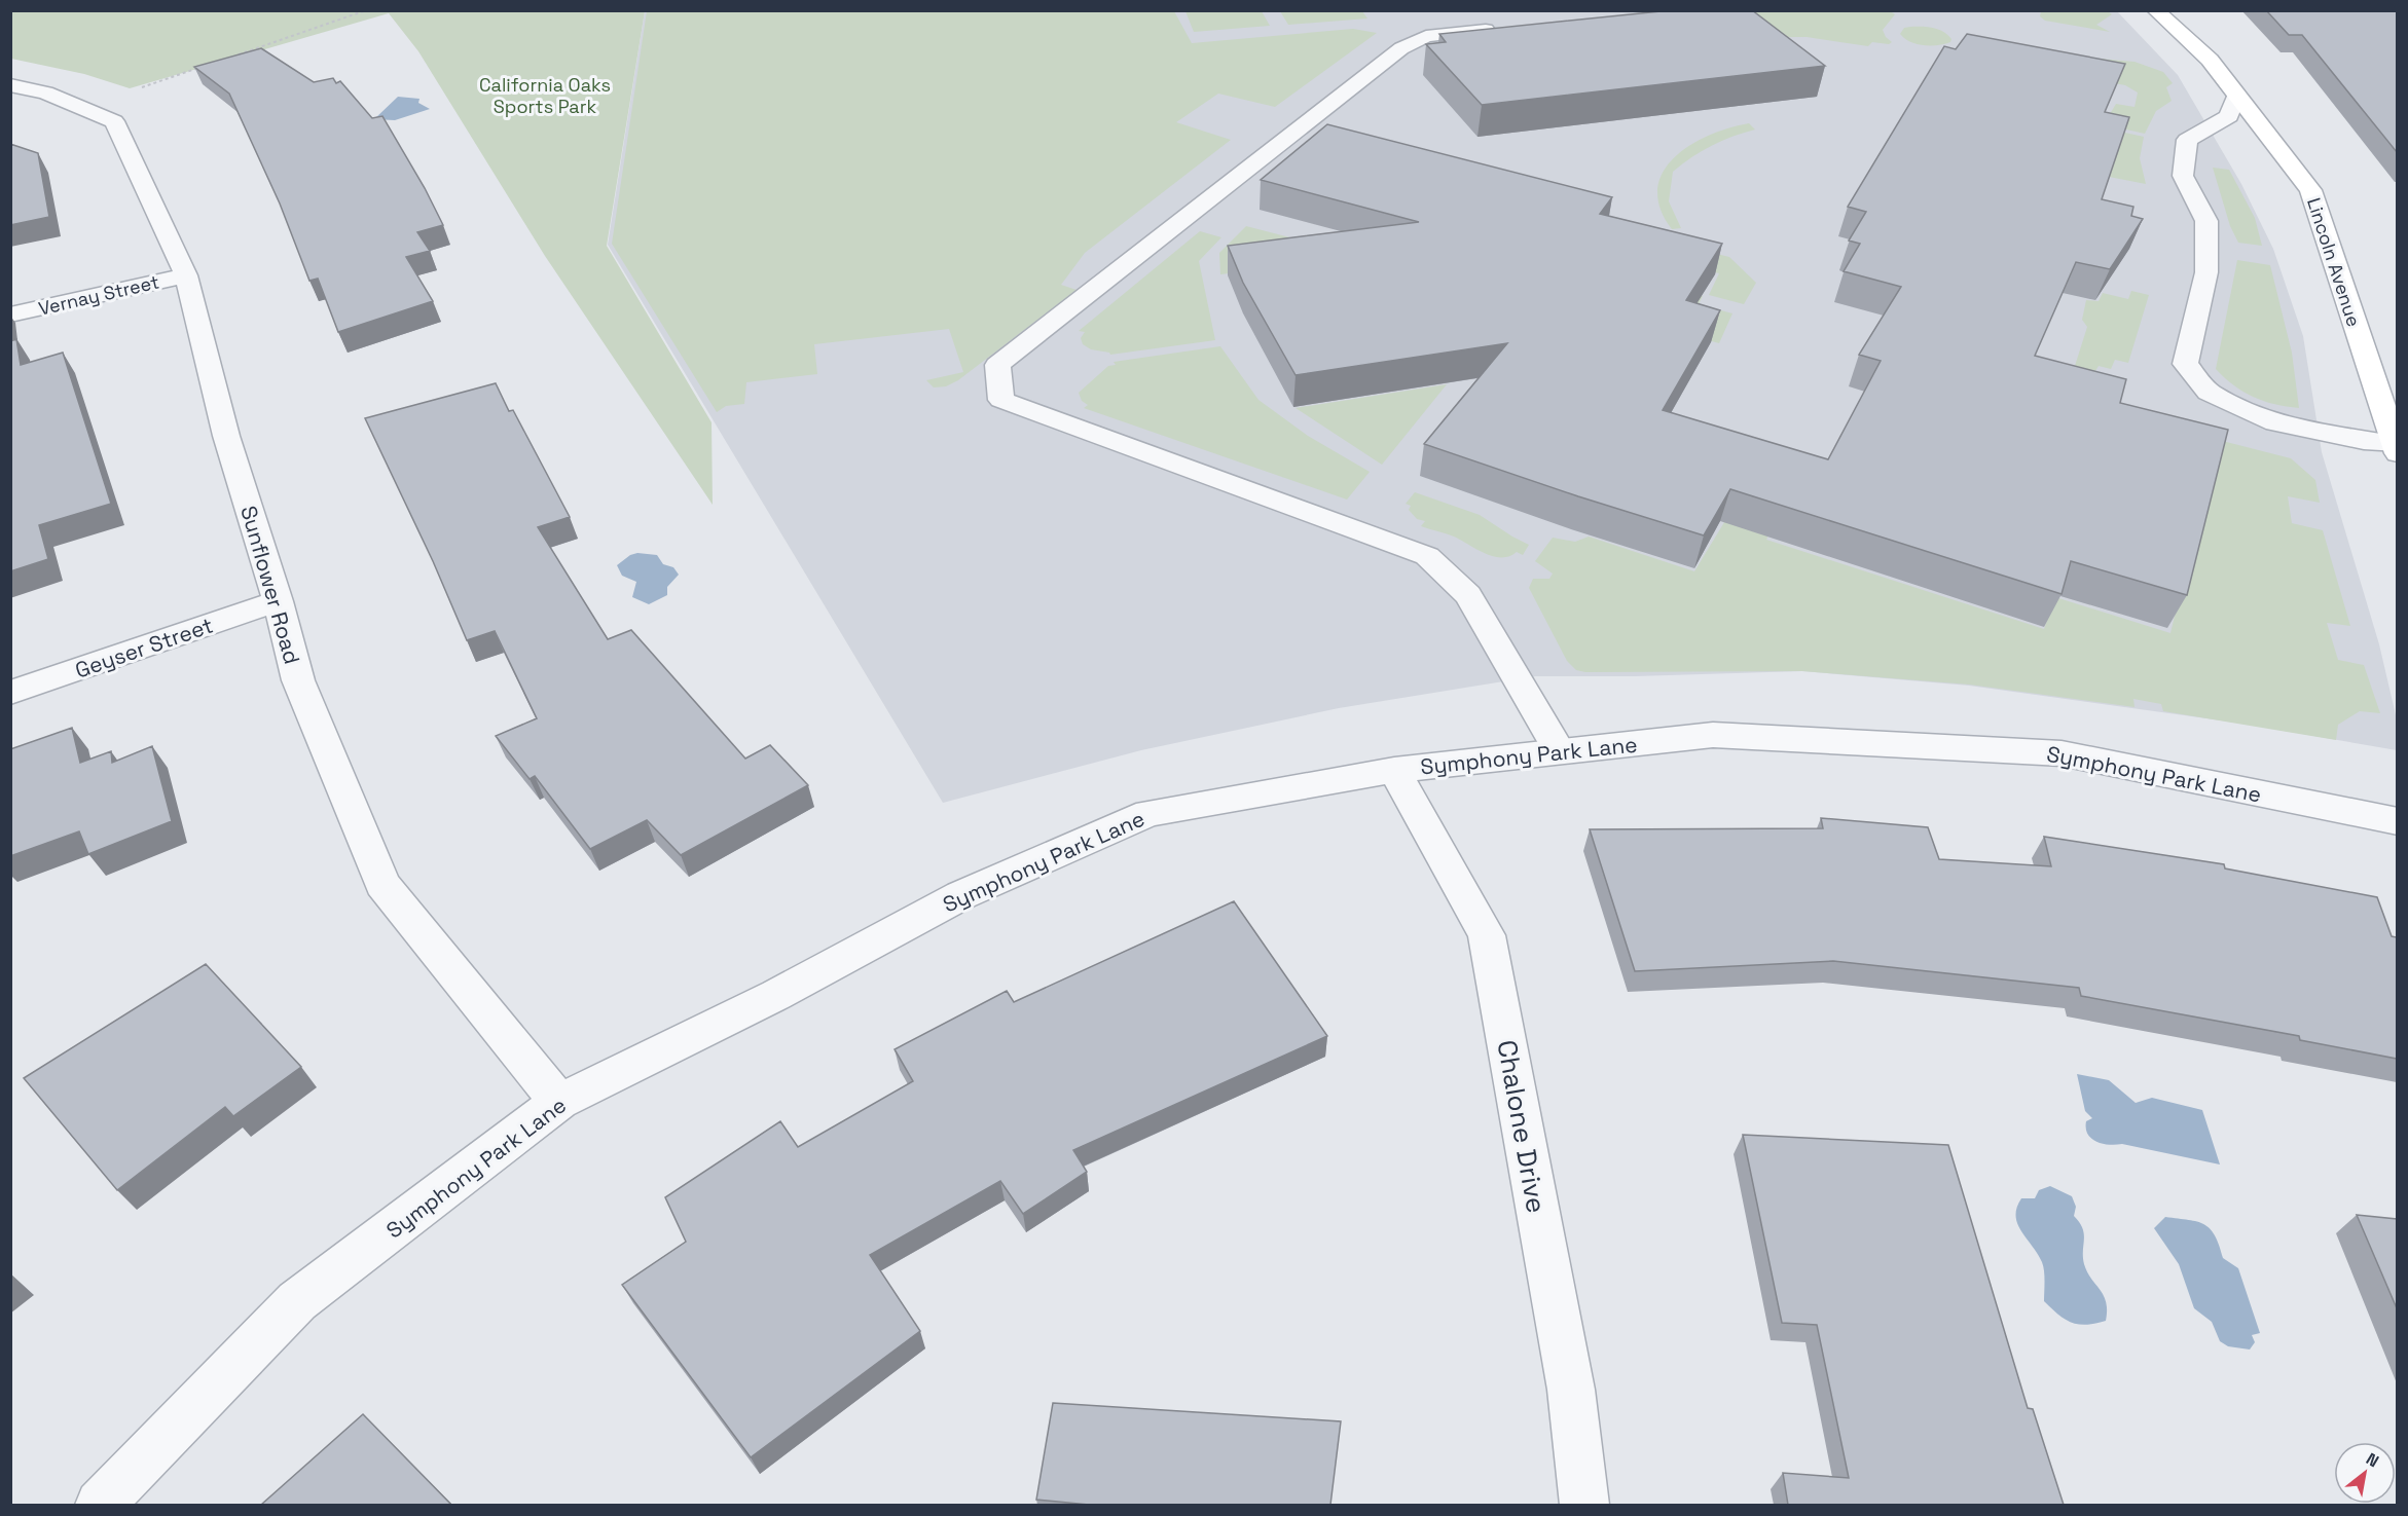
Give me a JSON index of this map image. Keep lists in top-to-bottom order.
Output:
{
  "streets": {
    "street": [
      "Lincoln Avenue",
      "Vernay Street",
      "Sunflower Road",
      "Geyser Street",
      "Symphony Park Lane",
      "Chalone Drive"
    ]
  },
  "crossings": [
    ["Vernay Street", "Sunflower Road"],
    ["Sunflower Road", "Geyser Street"],
    ["Sunflower Road", "Symphony Park Lane"],
    ["Symphony Park Lane", "Chalone Drive"]
  ],
  "parks": ["California Oaks Sports Park"],
  "north": "top right"
}
